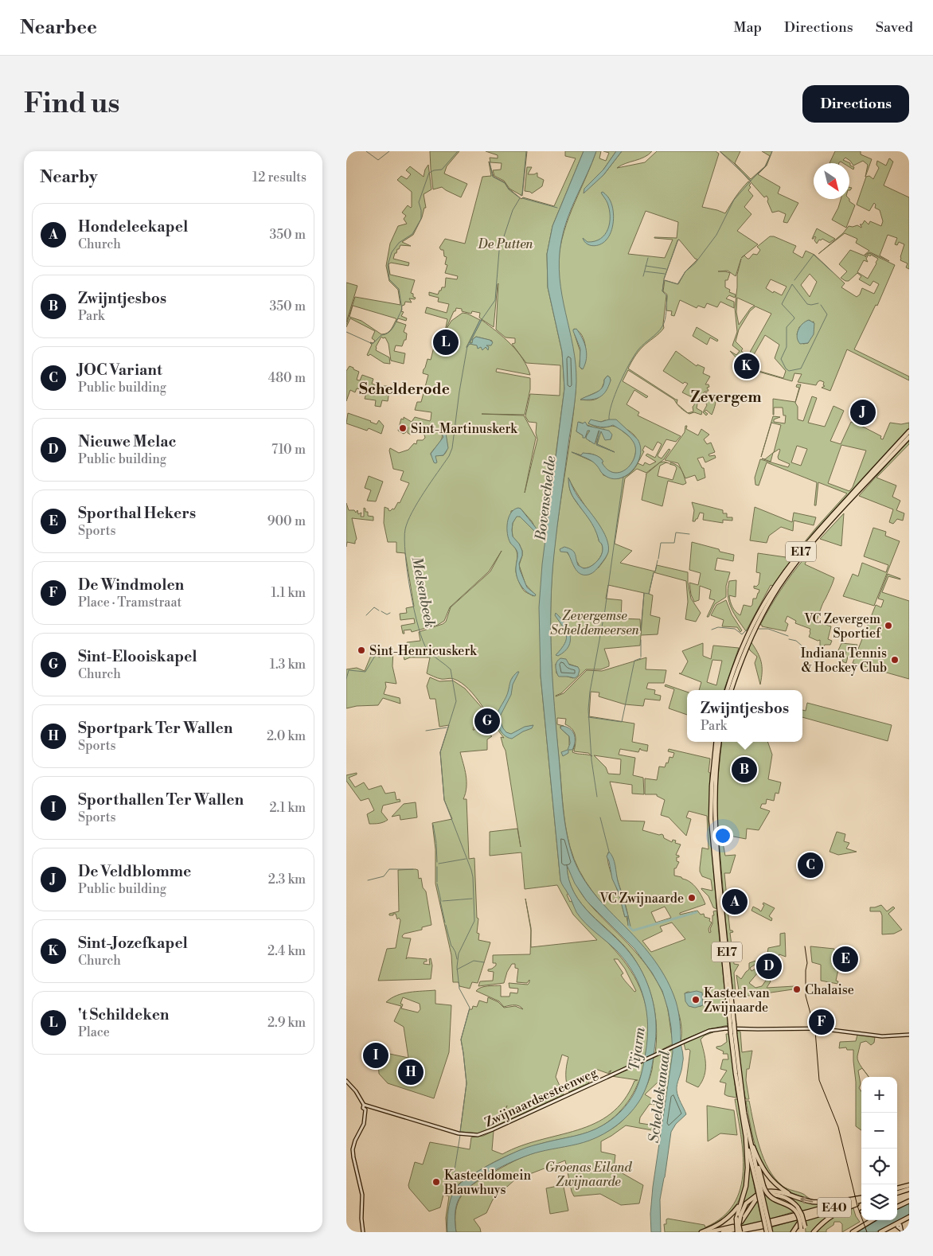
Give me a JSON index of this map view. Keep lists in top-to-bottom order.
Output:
{
  "streets": {
    "highway": ["E17", "E40"],
    "main road": ["Zwijnaardsesteenweg"]
  },
  "districts": ["Schelderode", "Zevergem"],
  "water": [
    "Bovenschelde",
    "Melsenbeek",
    "Tijarm",
    "Scheldekanaal"
  ],
  "parks": ["De Putten", "Zevergemse Scheldemeersen", "Groenas Eiland Zwijnaarde"],
  "places": [
    "Sint-Martinuskerk",
    "VC Zevergem Sportief",
    "Sint-Henricuskerk",
    "Indiana Tennis & Hockey Club",
    "VC Zwijnaarde",
    "Chalaise",
    "Kasteel van Zwijnaarde",
    "Kasteeldomein Blauwhuys"
  ],
  "north": "bottom right",
  "page": {
    "header": "Nearbee",
    "nav": ["Map", "Directions", "Saved"],
    "buttons": "Directions",
    "title": "Find us",
    "heading": ["Nearby", "12 results"],
    "list": [
      {
        "mark": "A",
        "name": "Hondeleekapel",
        "note": "Church",
        "value": "350 m"
      },
      {
        "mark": "B",
        "name": "Zwijntjesbos",
        "note": "Park",
        "value": "350 m"
      },
      {
        "mark": "C",
        "name": "JOC Variant",
        "note": "Public building",
        "value": "480 m"
      },
      {
        "mark": "D",
        "name": "Nieuwe Melac",
        "note": "Public building",
        "value": "710 m"
      },
      {
        "mark": "E",
        "name": "Sporthal Hekers",
        "note": "Sports",
        "value": "900 m"
      },
      {
        "mark": "F",
        "name": "De Windmolen",
        "note": "Place · Tramstraat",
        "value": "1.1 km"
      },
      {
        "mark": "G",
        "name": "Sint-Elooiskapel",
        "note": "Church",
        "value": "1.3 km"
      },
      {
        "mark": "H",
        "name": "Sportpark Ter Wallen",
        "note": "Sports",
        "value": "2.0 km"
      },
      {
        "mark": "I",
        "name": "Sporthallen Ter Wallen",
        "note": "Sports",
        "value": "2.1 km"
      },
      {
        "mark": "J",
        "name": "De Veldblomme",
        "note": "Public building",
        "value": "2.3 km"
      },
      {
        "mark": "K",
        "name": "Sint-Jozefkapel",
        "note": "Church",
        "value": "2.4 km"
      },
      {
        "mark": "L",
        "name": "'t Schildeken",
        "note": "Place",
        "value": "2.9 km"
      }
    ],
    "pins": [
      "L",
      "K",
      "J",
      "G",
      "B",
      "C",
      "A",
      "E",
      "D",
      "F",
      "I",
      "H"
    ],
    "popup": ["Zwijntjesbos", "Park"],
    "map_buttons": ["+", "−"]
  }
}
